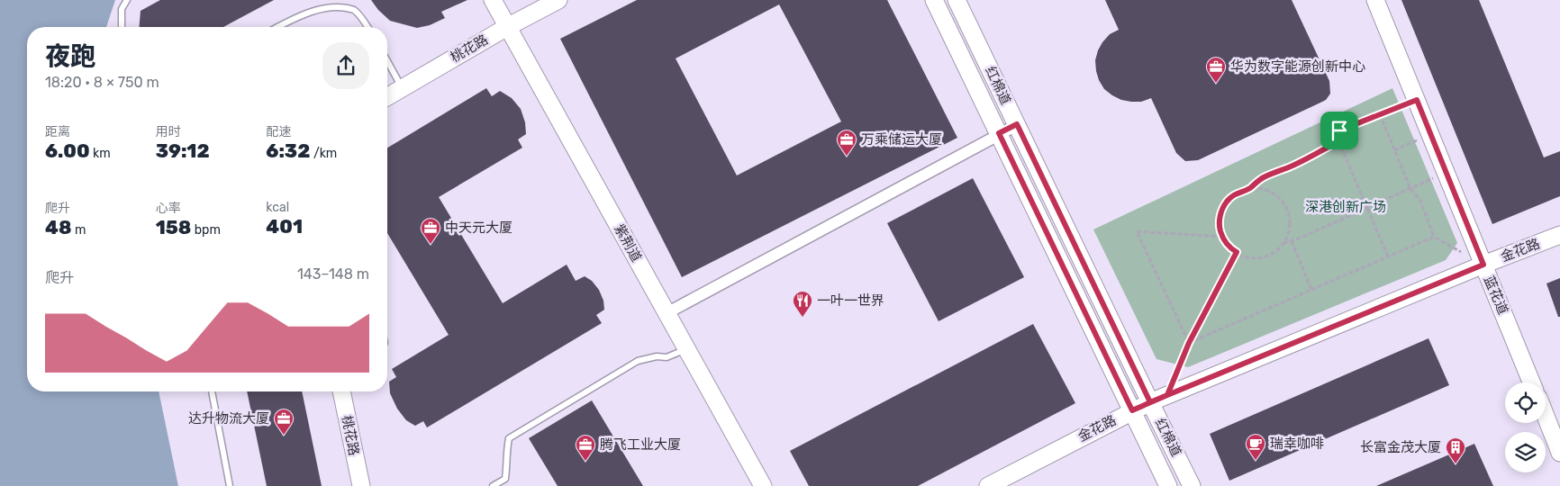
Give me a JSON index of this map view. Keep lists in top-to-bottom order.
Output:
{
  "streets": {
    "street": [
      "桃花路",
      "红棉道",
      "紫荆道",
      "金花路",
      "蓝花道"
    ]
  },
  "crossings": [
    ["桃花路", "紫荆道"],
    ["红棉道", "金花路"],
    ["金花路", "蓝花道"]
  ],
  "parks": ["深港创新广场"],
  "places": {
    "office": [
      "华为数字能源创新中心",
      "万乘储运大厦",
      "中天元大厦",
      "达升物流大厦",
      "腾飞工业大厦"
    ],
    "restaurant": ["一叶一世界"],
    "cafe": ["瑞幸咖啡"],
    "building": ["长富金茂大厦"]
  },
  "page": {
    "heading": ["夜跑", "18:20 · 8 × 750 m"],
    "stats": [
      ["距离", "6.00 km"],
      ["用时", "39:12"],
      ["配速", "6:32 /km"],
      ["爬升", "48 m"],
      ["心率", "158 bpm"],
      ["kcal", "401"]
    ],
    "chart": ["爬升", "143–148 m"]
  }
}
